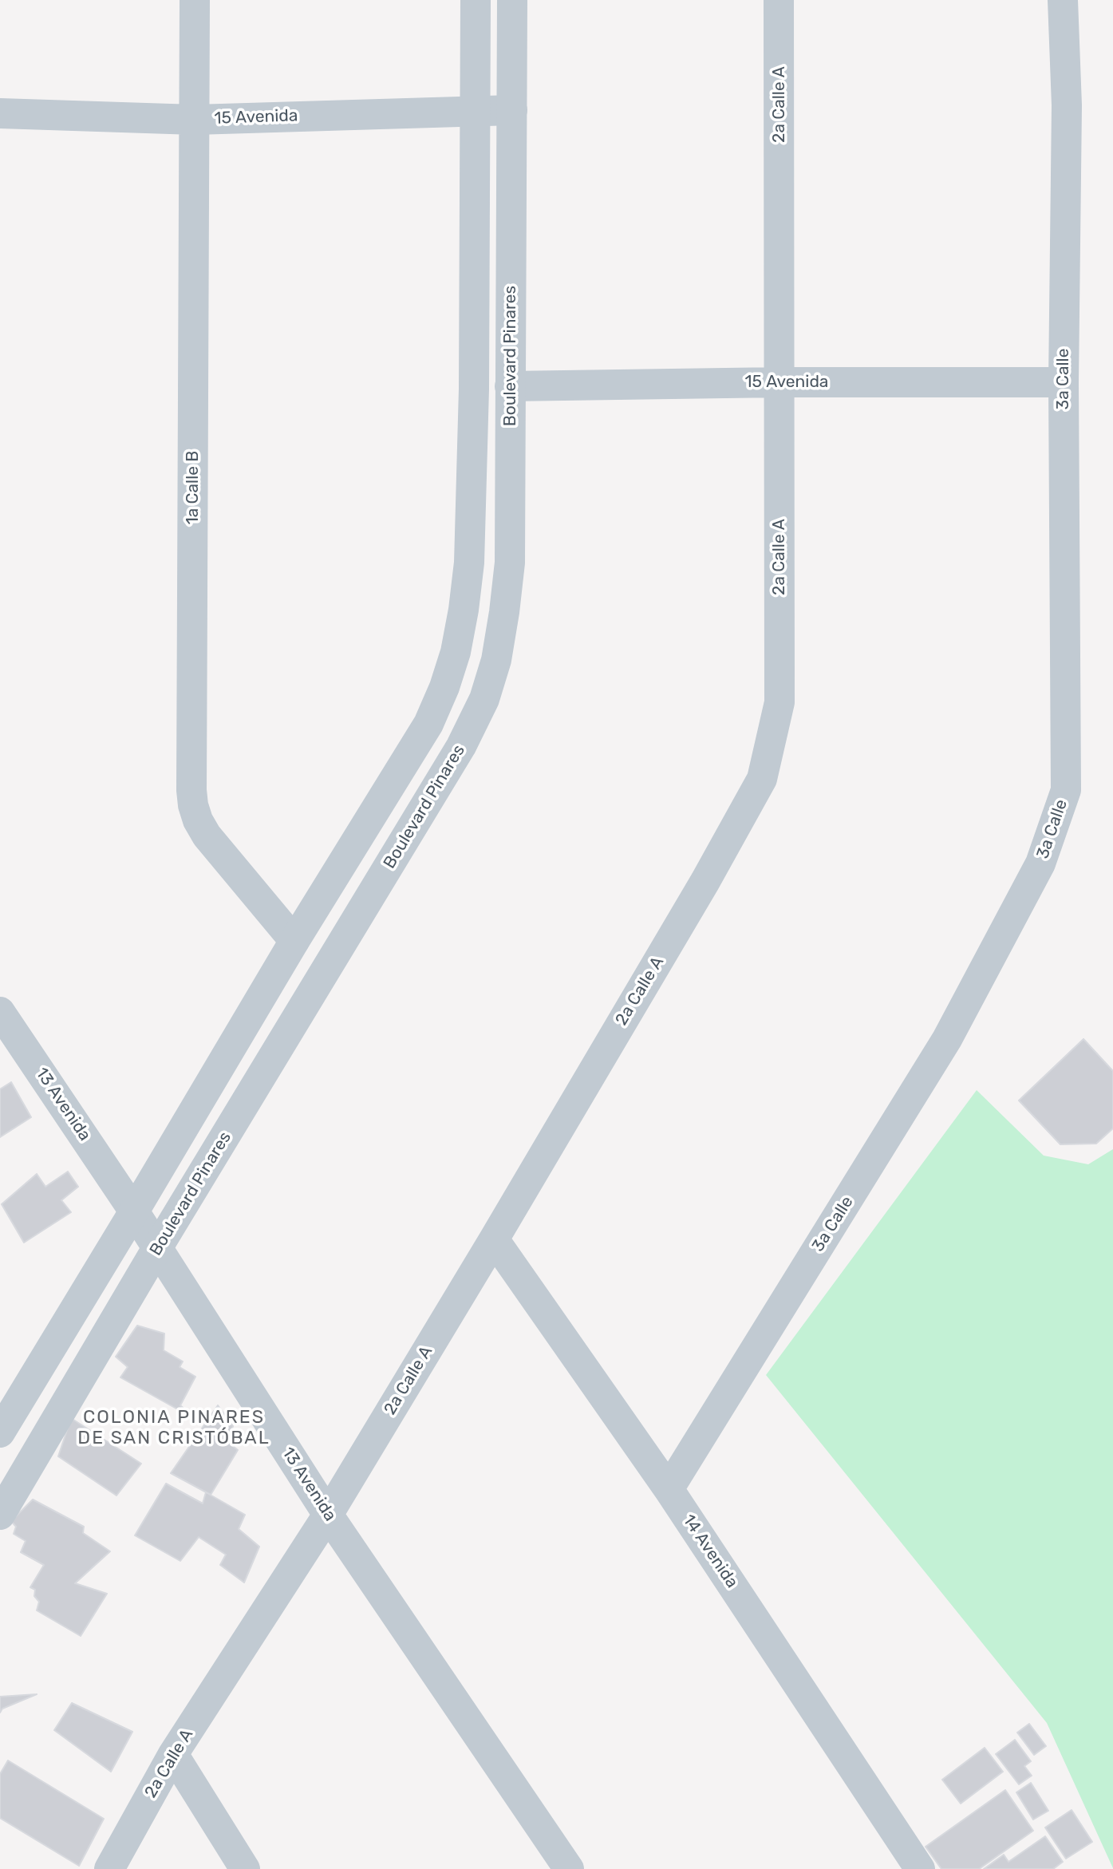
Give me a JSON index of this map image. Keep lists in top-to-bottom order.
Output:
{
  "streets": {
    "street": [
      "2a Calle A",
      "15 Avenida",
      "Boulevard Pinares",
      "3a Calle",
      "1a Calle B",
      "13 Avenida",
      "14 Avenida"
    ]
  },
  "crossings": [
    ["2a Calle A", "15 Avenida"],
    ["2a Calle A", "13 Avenida"],
    ["2a Calle A", "14 Avenida"],
    ["15 Avenida", "Boulevard Pinares"],
    ["15 Avenida", "3a Calle"],
    ["15 Avenida", "1a Calle B"],
    ["Boulevard Pinares", "13 Avenida"],
    ["3a Calle", "14 Avenida"]
  ],
  "districts": ["COLONIA PINARES DE SAN CRISTÓBAL"]
}
